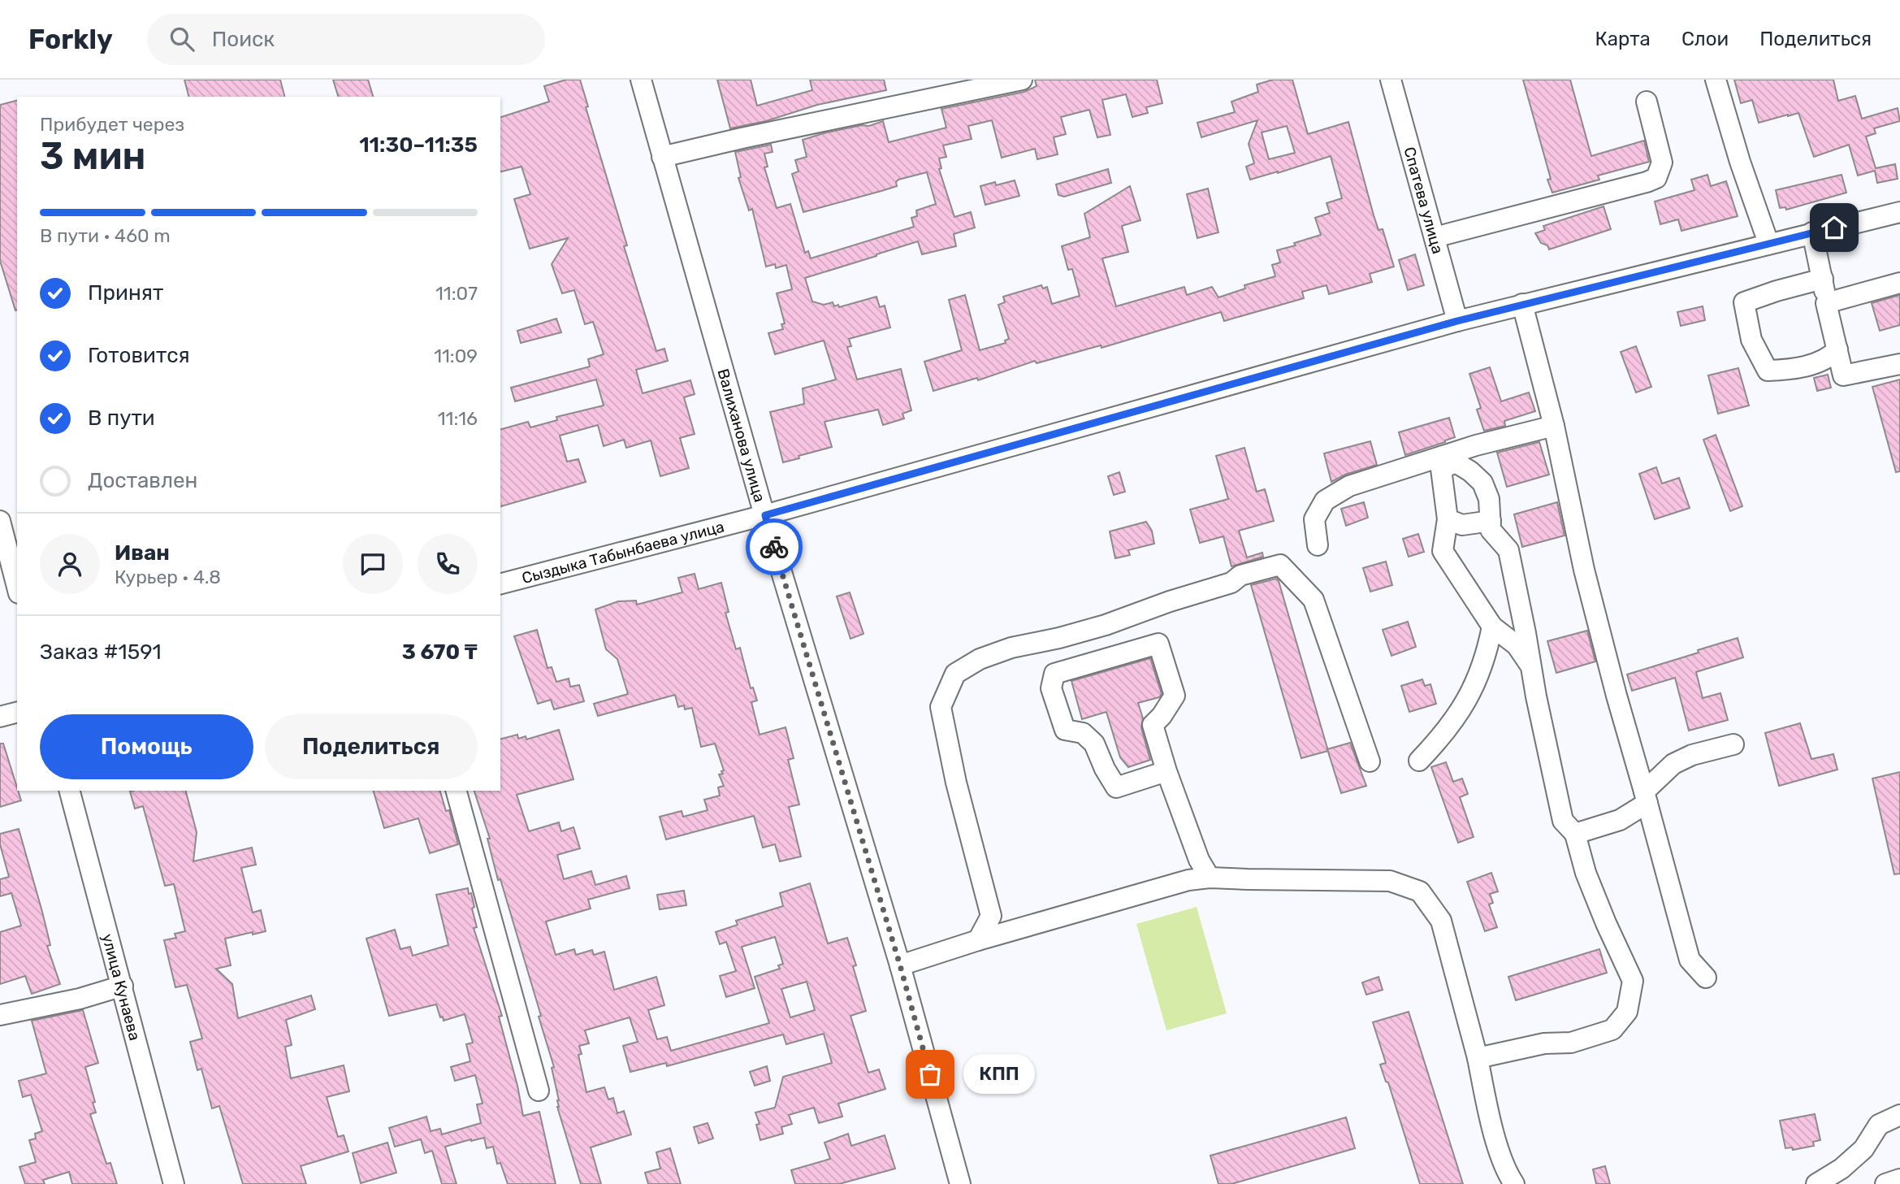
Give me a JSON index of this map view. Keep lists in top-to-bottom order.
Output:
{
  "streets": {
    "street": [
      "Спатева улица",
      "Валиханова улица",
      "Сыздыка Табынбаева улица",
      "улица Кунаева"
    ]
  },
  "crossings": [
    ["Спатева улица", "Сыздыка Табынбаева улица"],
    ["Валиханова улица", "Сыздыка Табынбаева улица"]
  ],
  "places": ["КПП"],
  "page": {
    "header": "Forkly",
    "search": "Поиск",
    "nav": ["Карта", "Слои", "Поделиться"],
    "heading": ["3 мин", "Прибудет через", "11:30–11:35"],
    "panel": [
      "Иван",
      "Курьер · 4.8",
      "Заказ #1591",
      "3 670 ₸"
    ],
    "bar": "В пути · 460 m",
    "list": [
      ["Принят", "11:07"],
      ["Готовится", "11:09"],
      ["В пути", "11:16"],
      "Доставлен"
    ],
    "buttons": ["Помощь", "Поделиться"],
    "bubble": "КПП"
  }
}
